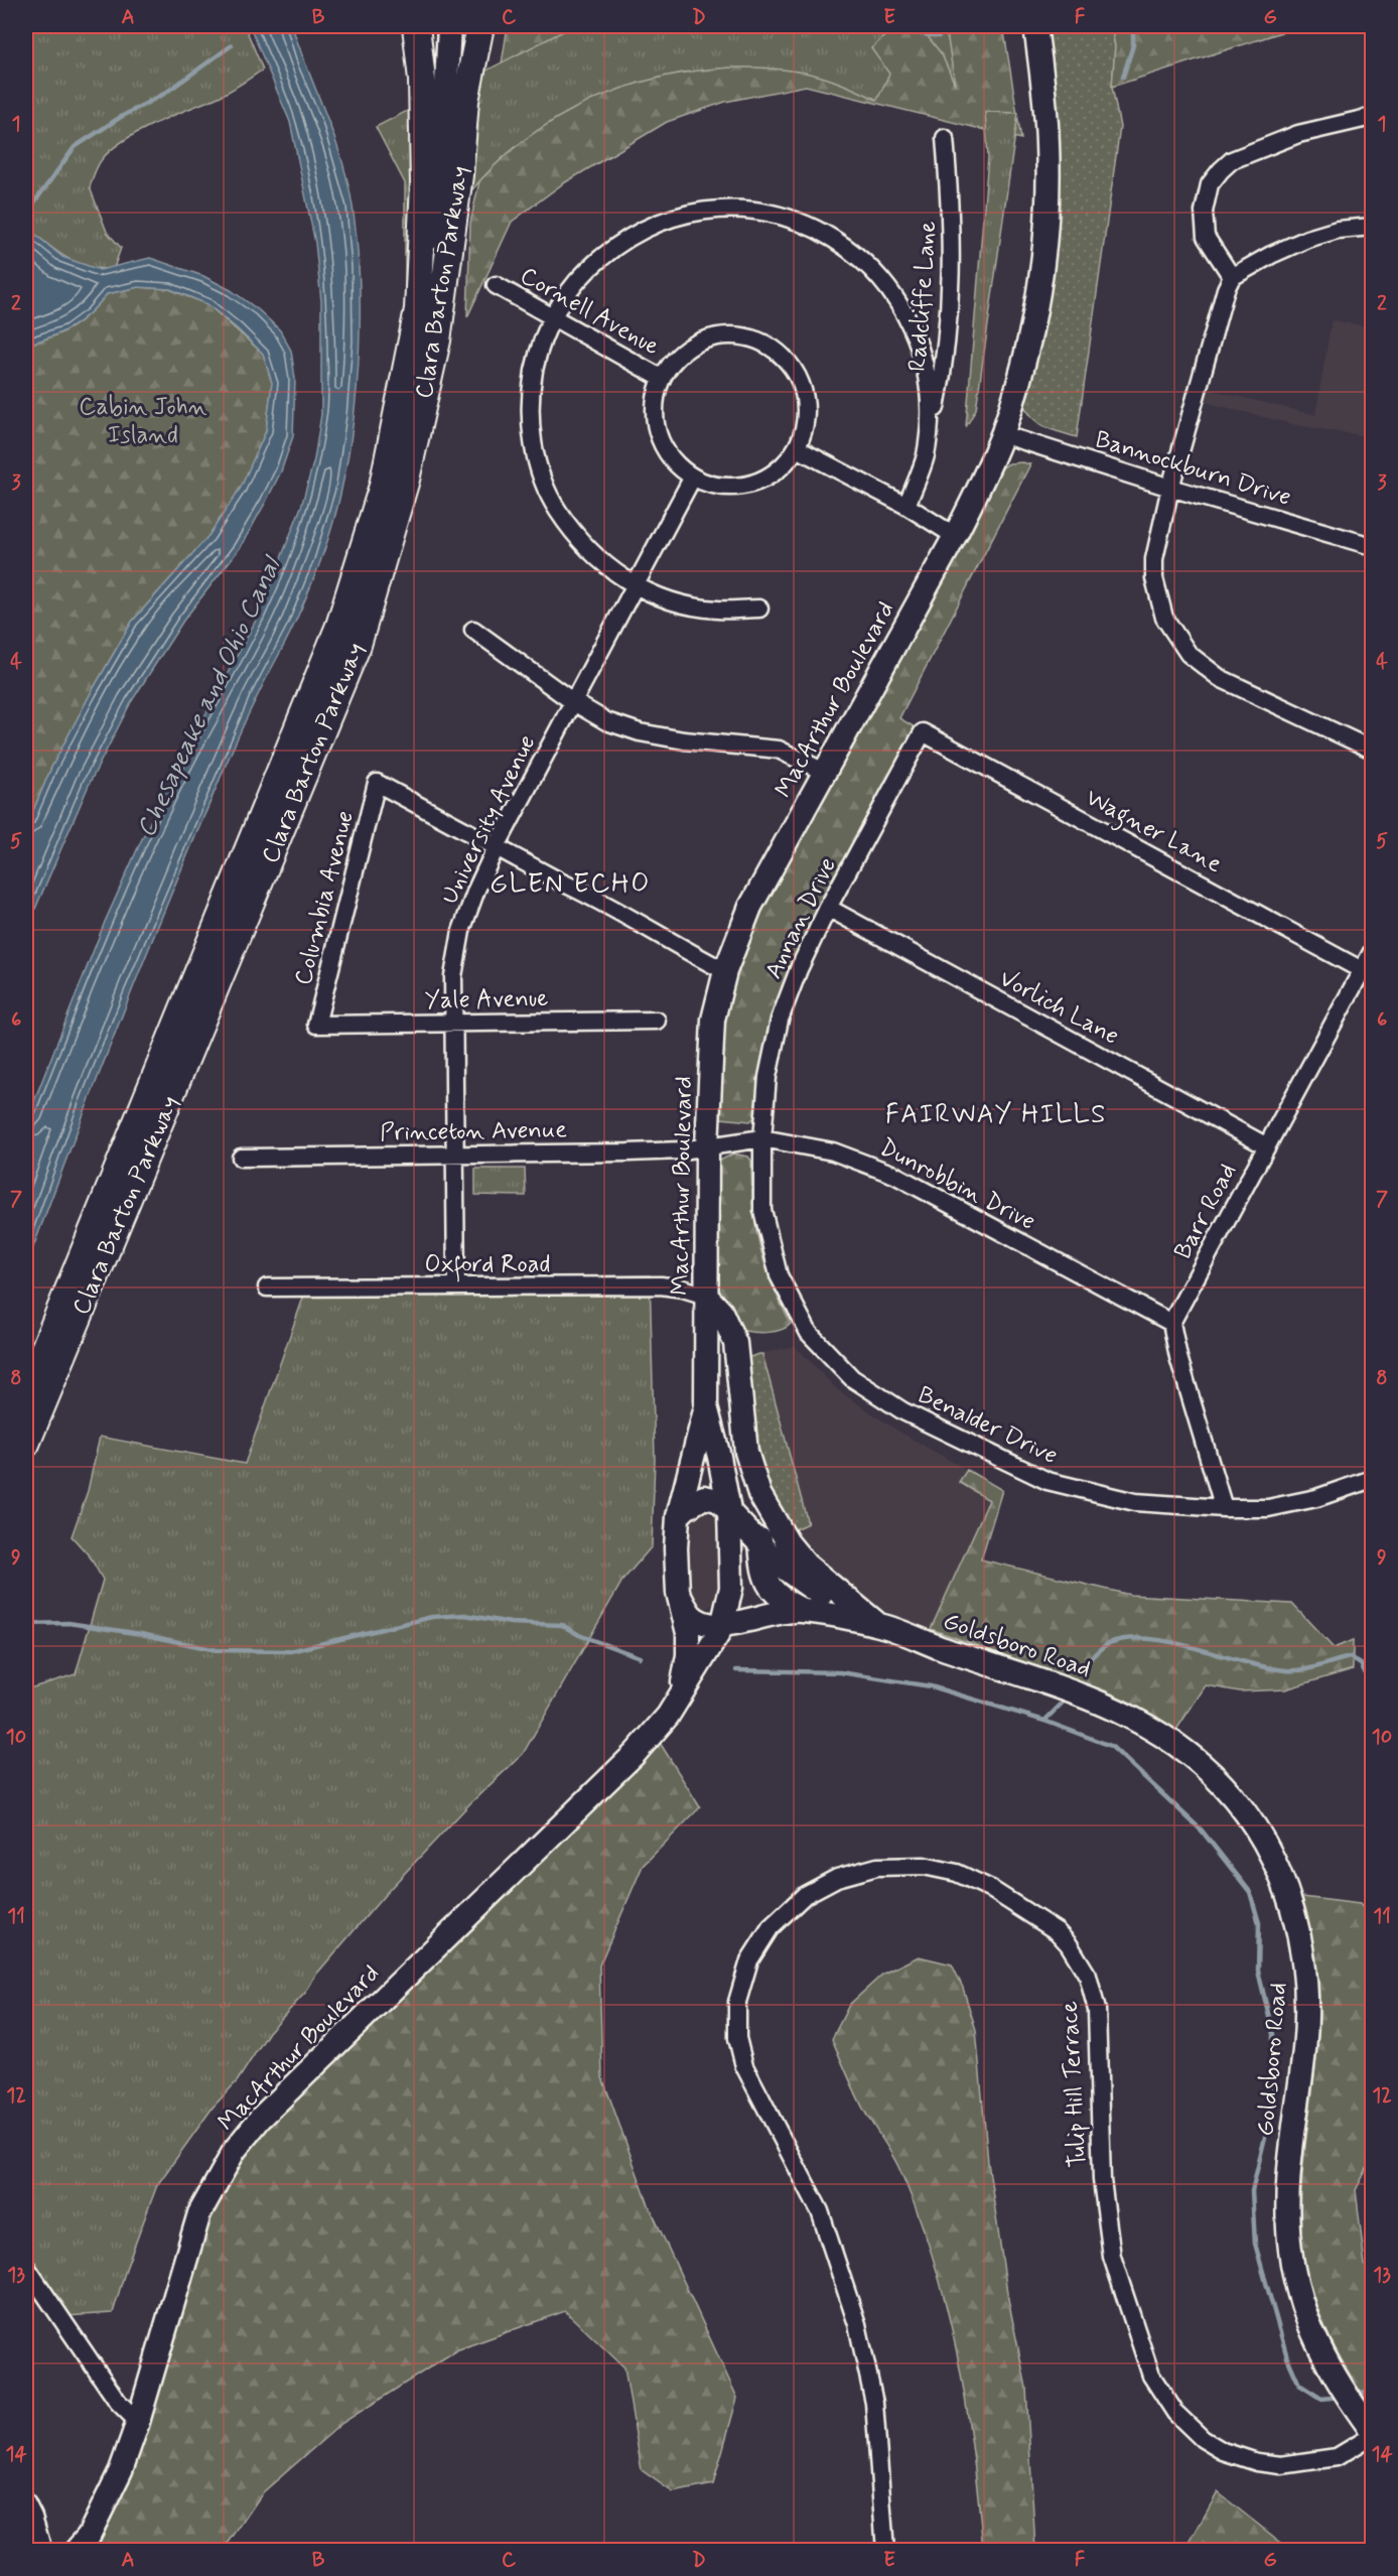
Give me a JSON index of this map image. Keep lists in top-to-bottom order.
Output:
{
  "streets": {
    "highway": ["Clara Barton Parkway"],
    "main road": ["MacArthur Boulevard", "Goldsboro Road"],
    "street": [
      "Radcliffe Lane",
      "Cornell Avenue",
      "Bannockburn Drive",
      "University Avenue",
      "Wagner Lane",
      "Columbia Avenue",
      "Annan Drive",
      "Yale Avenue",
      "Vorlich Lane",
      "Princeton Avenue",
      "Dunrobbin Drive",
      "Barr Road",
      "Oxford Road",
      "Benalder Drive",
      "Tulip Hill Terrace"
    ]
  },
  "crossings": [
    ["Cornell Avenue", "University Avenue"],
    ["Bannockburn Drive", "MacArthur Boulevard"],
    ["MacArthur Boulevard", "Princeton Avenue"],
    ["MacArthur Boulevard", "Dunrobbin Drive"],
    ["MacArthur Boulevard", "Oxford Road"],
    ["MacArthur Boulevard", "Goldsboro Road"],
    ["University Avenue", "Columbia Avenue"],
    ["University Avenue", "Yale Avenue"],
    ["University Avenue", "Princeton Avenue"],
    ["University Avenue", "Oxford Road"],
    ["Wagner Lane", "Annan Drive"],
    ["Wagner Lane", "Barr Road"],
    ["Columbia Avenue", "Yale Avenue"],
    ["Annan Drive", "Vorlich Lane"],
    ["Annan Drive", "Dunrobbin Drive"],
    ["Annan Drive", "Benalder Drive"],
    ["Vorlich Lane", "Barr Road"],
    ["Princeton Avenue", "Dunrobbin Drive"],
    ["Dunrobbin Drive", "Barr Road"],
    ["Dunrobbin Drive", "Benalder Drive"]
  ],
  "districts": ["GLEN ECHO", "FAIRWAY HILLS"],
  "water": ["Chesapeake and Ohio Canal"],
  "parks": ["Cabin John Island"],
  "grid": {
    "columns": [
      "A",
      "B",
      "C",
      "D",
      "E",
      "F",
      "G"
    ],
    "rows": [
      "1",
      "2",
      "3",
      "4",
      "5",
      "6",
      "7",
      "8",
      "9",
      "10",
      "11",
      "12",
      "13",
      "14"
    ]
  }
}
